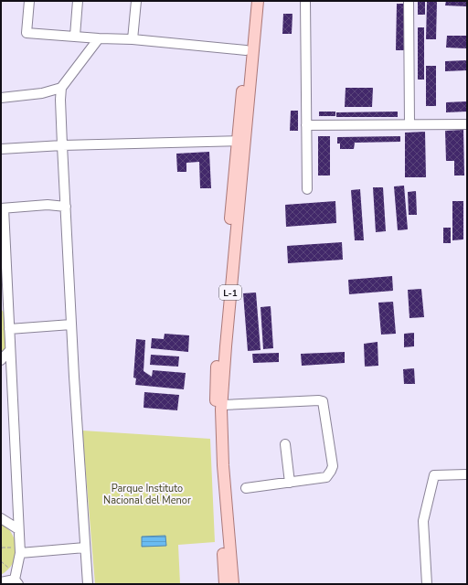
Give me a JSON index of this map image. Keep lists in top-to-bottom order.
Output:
{
  "streets": {
    "main road": ["L-1"]
  },
  "parks": ["Parque Instituto Nacional del Menor"]
}
